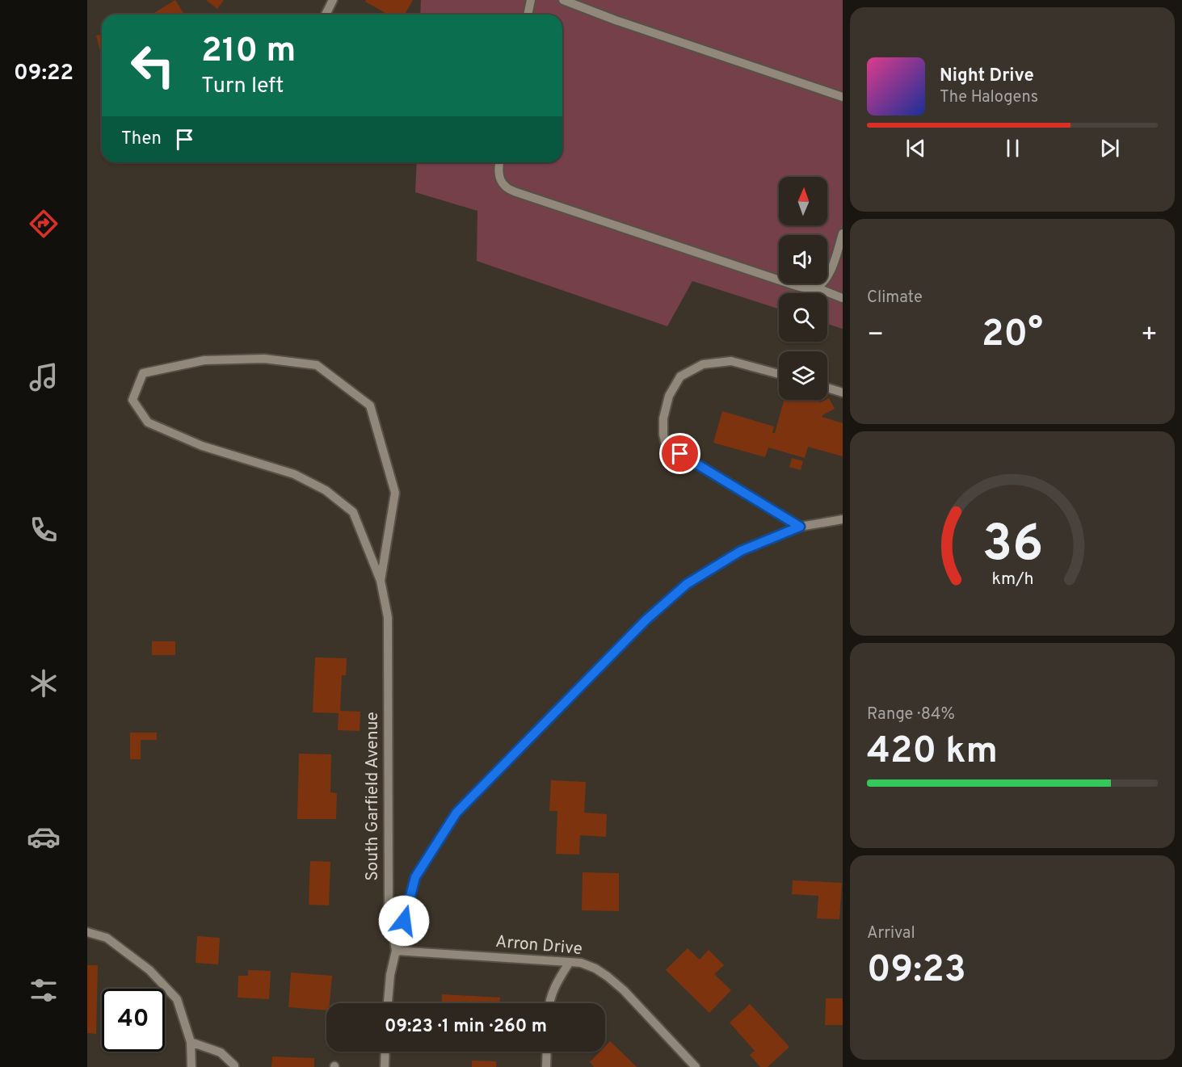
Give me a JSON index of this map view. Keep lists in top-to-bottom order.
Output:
{
  "streets": {
    "street": ["South Garfield Avenue", "Arron Drive"]
  },
  "crossings": [
    ["South Garfield Avenue", "Arron Drive"]
  ],
  "north": "top",
  "page": {
    "tabs": "09:22",
    "turn": ["210 m", "Turn left"],
    "song": ["Night Drive", "The Halogens"],
    "then": "Then",
    "tile": [
      "Climate",
      ["Range · 84%", "420 km"],
      ["Arrival", "09:23"]
    ],
    "heat": ["−", "20°", "+"],
    "limit": "40",
    "trip": "09:23 · 1 min · 260 m",
    "gauge": ["36", "km/h"]
  }
}
